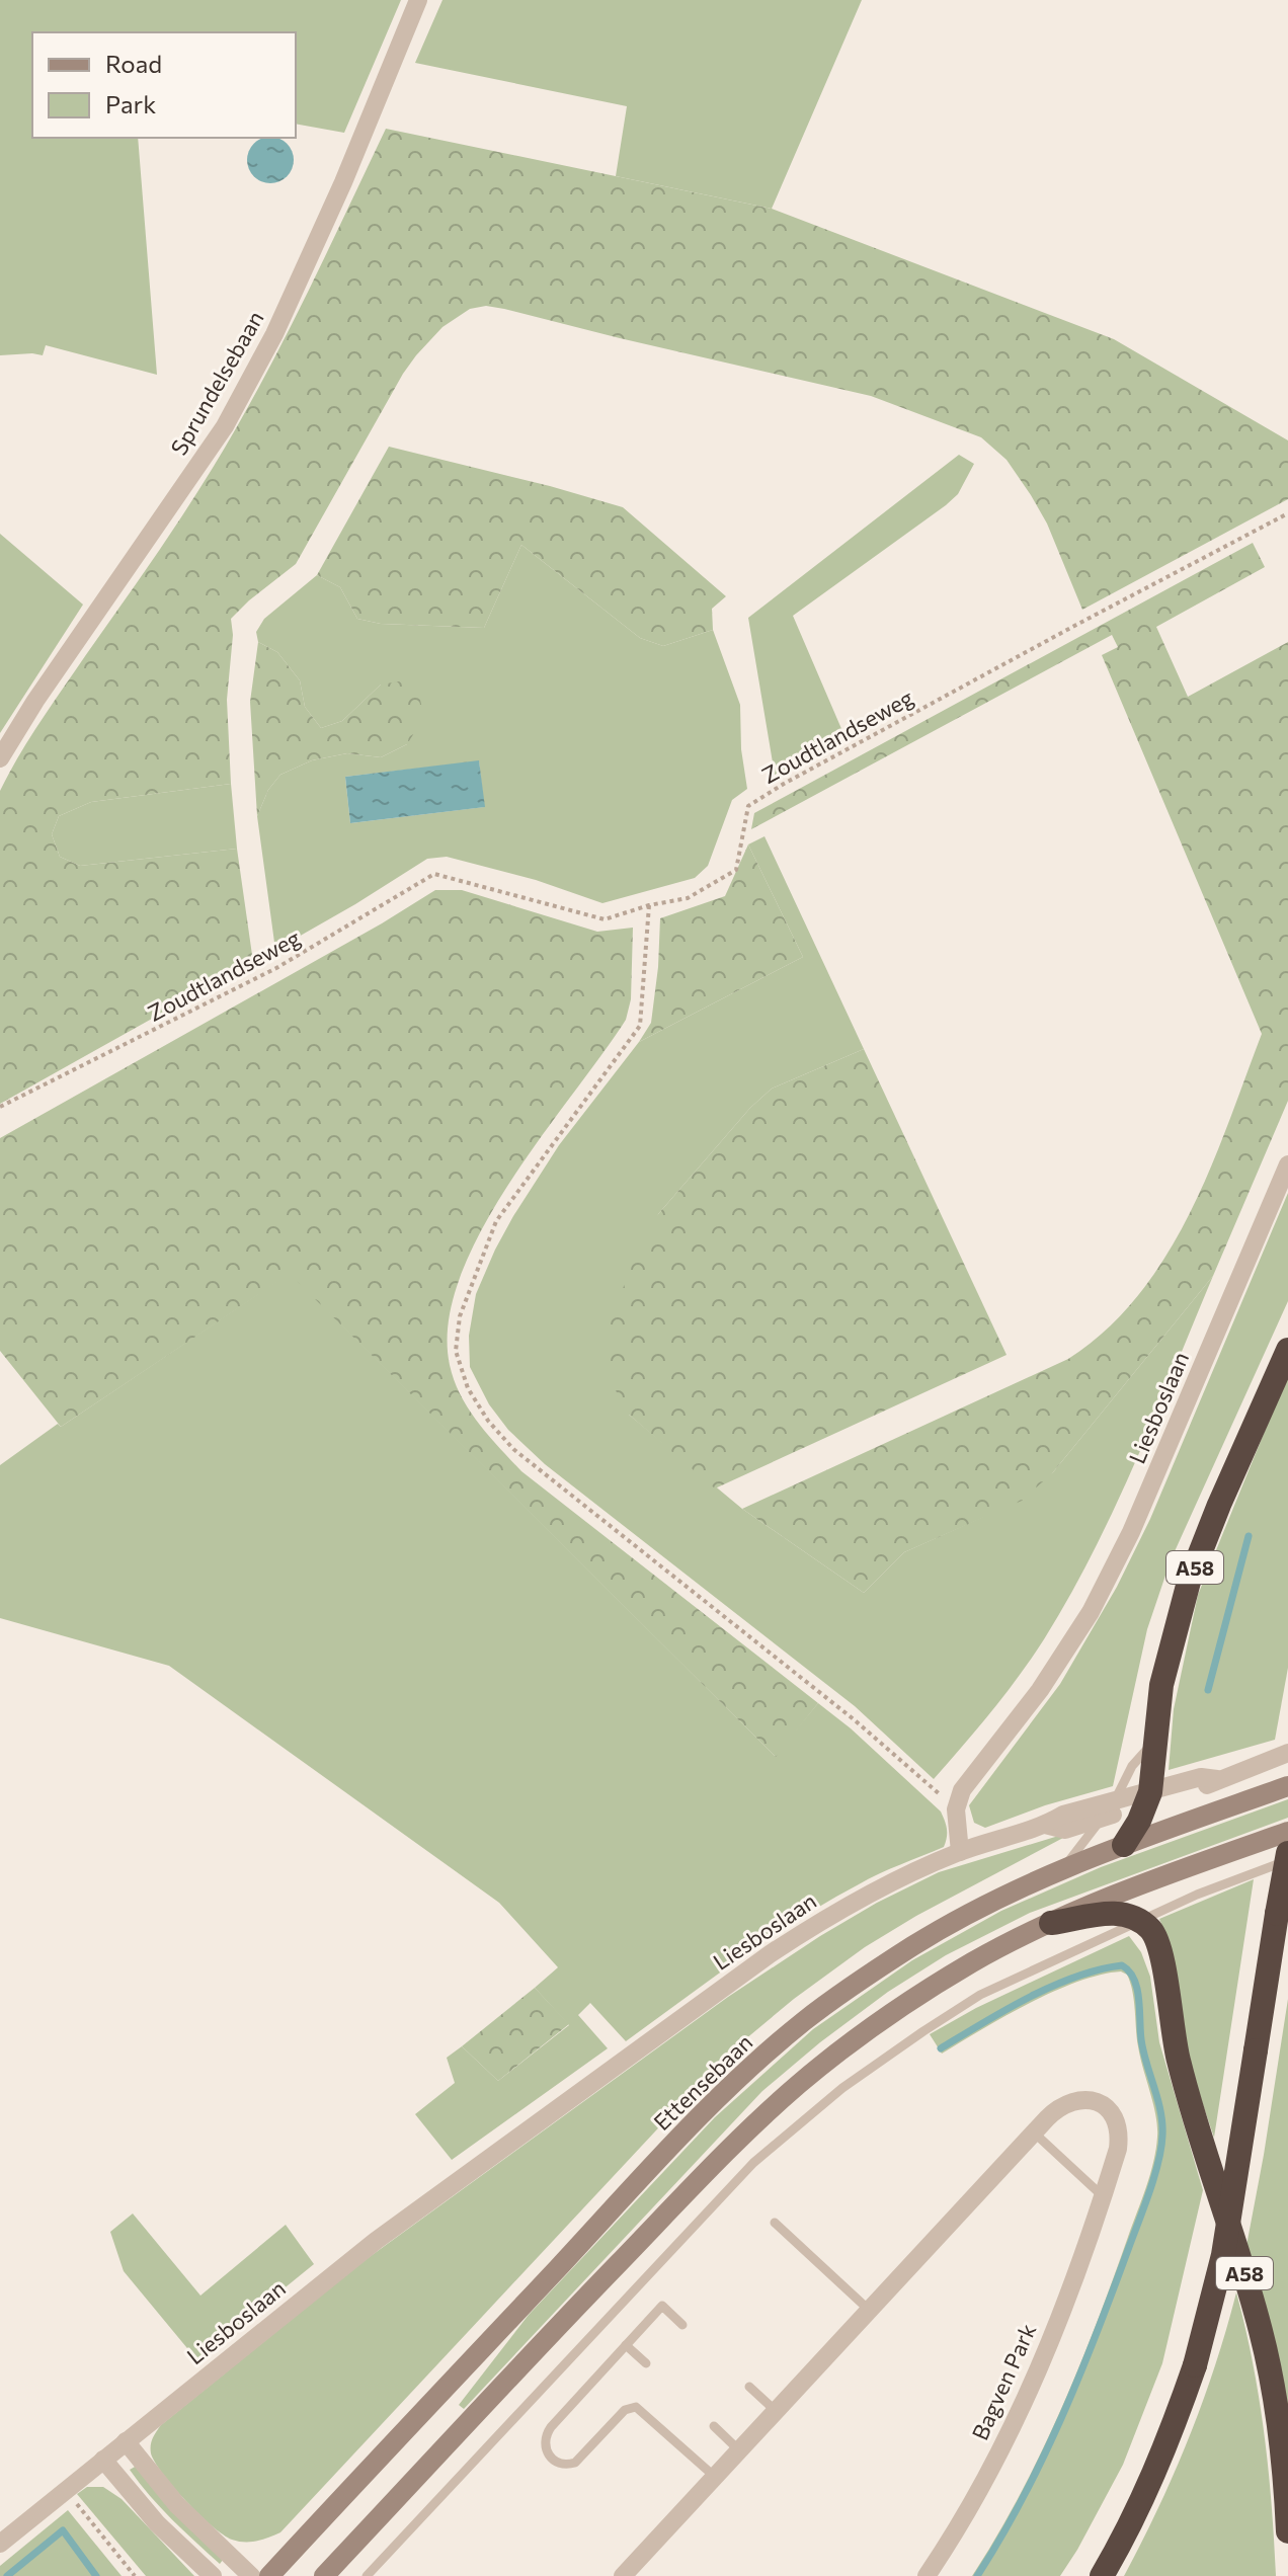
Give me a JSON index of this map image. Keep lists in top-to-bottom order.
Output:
{
  "streets": {
    "highway": ["A58"],
    "main road": ["Ettensebaan"],
    "street": ["Sprundelsebaan", "Liesboslaan", "Bagven Park"],
    "path": ["Zoudtlandseweg"]
  },
  "crossings": [
    ["Liesboslaan", "A58"]
  ],
  "legend": ["Road", "Park"]
}
